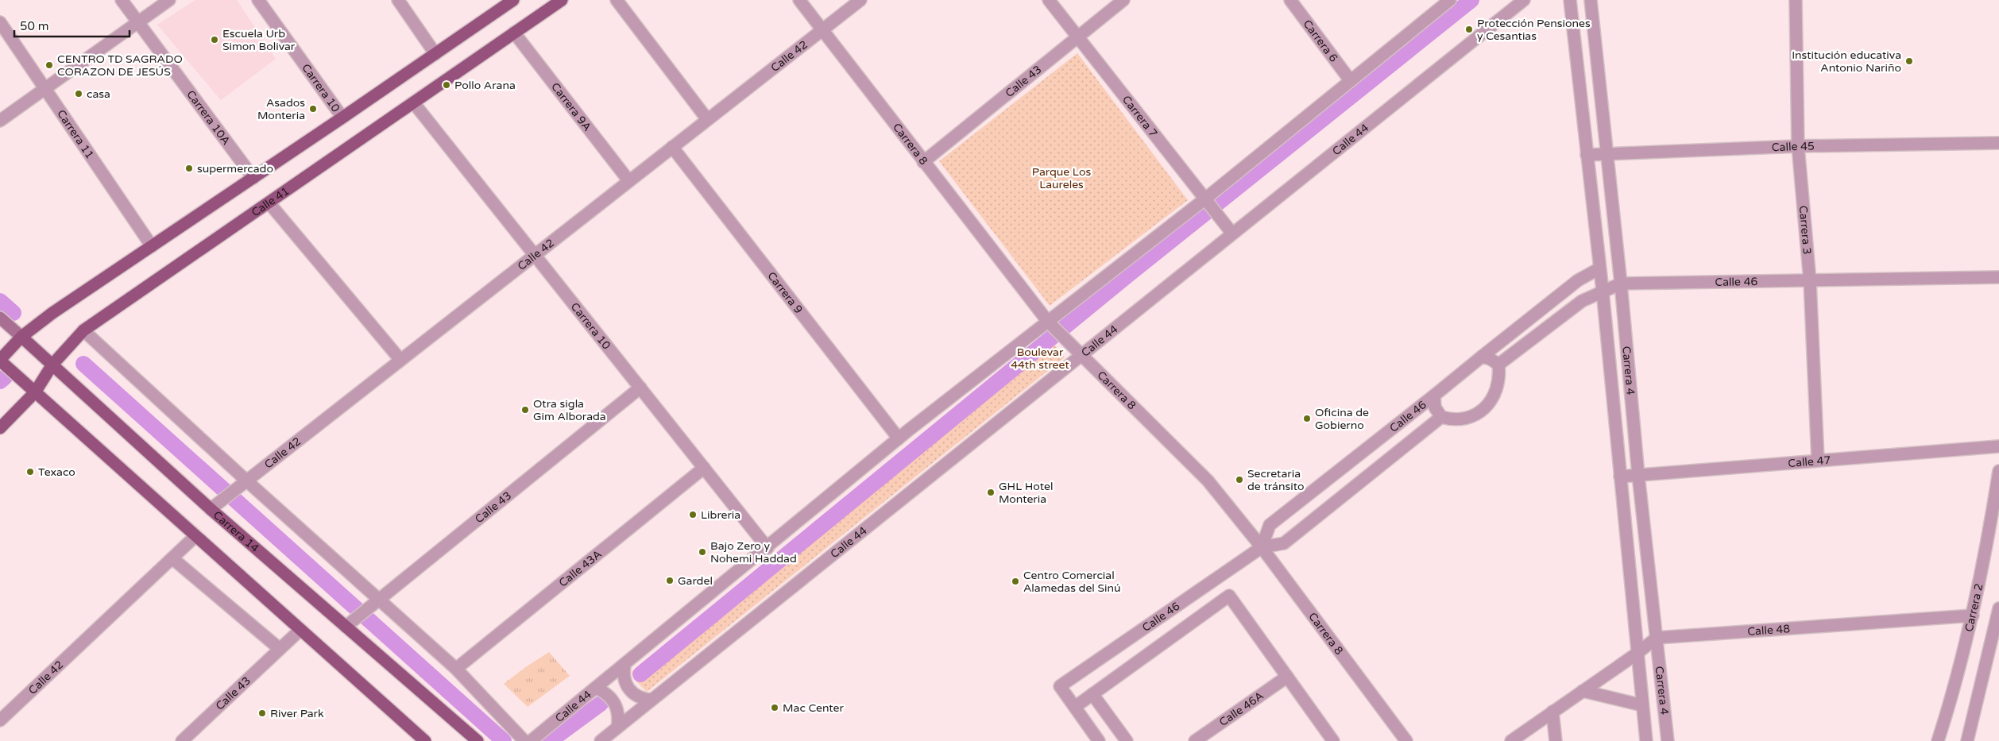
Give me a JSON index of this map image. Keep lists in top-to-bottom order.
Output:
{
  "streets": {
    "main road": ["Calle 41", "Carrera 14"],
    "street": [
      "Carrera 6",
      "Calle 42",
      "Calle 43",
      "Carrera 10",
      "Carrera 9A",
      "Carrera 7",
      "Carrera 10A",
      "Carrera 11",
      "Calle 44",
      "Carrera 8",
      "Calle 45",
      "Carrera 3",
      "Calle 46",
      "Carrera 9",
      "Carrera 4",
      "Calle 47",
      "Calle 43A",
      "Carrera 2",
      "Calle 48",
      "Calle 46A"
    ]
  },
  "crossings": [
    ["Carrera 6", "Calle 44"],
    ["Calle 42", "Carrera 10"],
    ["Calle 42", "Carrera 9A"],
    ["Calle 42", "Carrera 8"],
    ["Calle 42", "Carrera 9"],
    ["Calle 42", "Carrera 14"],
    ["Calle 43", "Carrera 10"],
    ["Calle 43", "Carrera 7"],
    ["Calle 43", "Carrera 8"],
    ["Calle 43", "Carrera 14"],
    ["Carrera 10", "Calle 44"],
    ["Carrera 10", "Calle 41"],
    ["Carrera 10", "Calle 43A"],
    ["Carrera 9A", "Calle 41"],
    ["Carrera 7", "Calle 44"],
    ["Calle 44", "Carrera 8"],
    ["Calle 44", "Carrera 9"],
    ["Carrera 8", "Calle 46"],
    ["Calle 45", "Carrera 3"],
    ["Calle 45", "Carrera 4"],
    ["Calle 41", "Carrera 14"],
    ["Carrera 3", "Calle 46"],
    ["Carrera 3", "Calle 47"],
    ["Calle 46", "Carrera 4"],
    ["Carrera 4", "Calle 47"],
    ["Carrera 4", "Calle 48"],
    ["Carrera 2", "Calle 48"]
  ],
  "parks": ["Parque Los Laureles", "Boulevar 44th street"],
  "places": [
    "Protección Pensiones y Cesantias",
    "Escuela Urb Simon Bolivar",
    "Institución educativa Antonio Nariño",
    "CENTRO TD SAGRADO CORAZON DE JESÚS",
    "Pollo Arana",
    "casa",
    "Asados Monteria",
    "supermercado",
    "Otra sigla Gim Alborada",
    "Oficina de Gobierno",
    "Texaco",
    "Secretaria de tránsito",
    "GHL Hotel Monteria",
    "Libreria",
    "Bajo Zero y Nohemi Haddad",
    "Gardel",
    "Centro Comercial Alamedas del Sinú",
    "Mac Center",
    "River Park"
  ],
  "scale_bar": "50 m"
}
